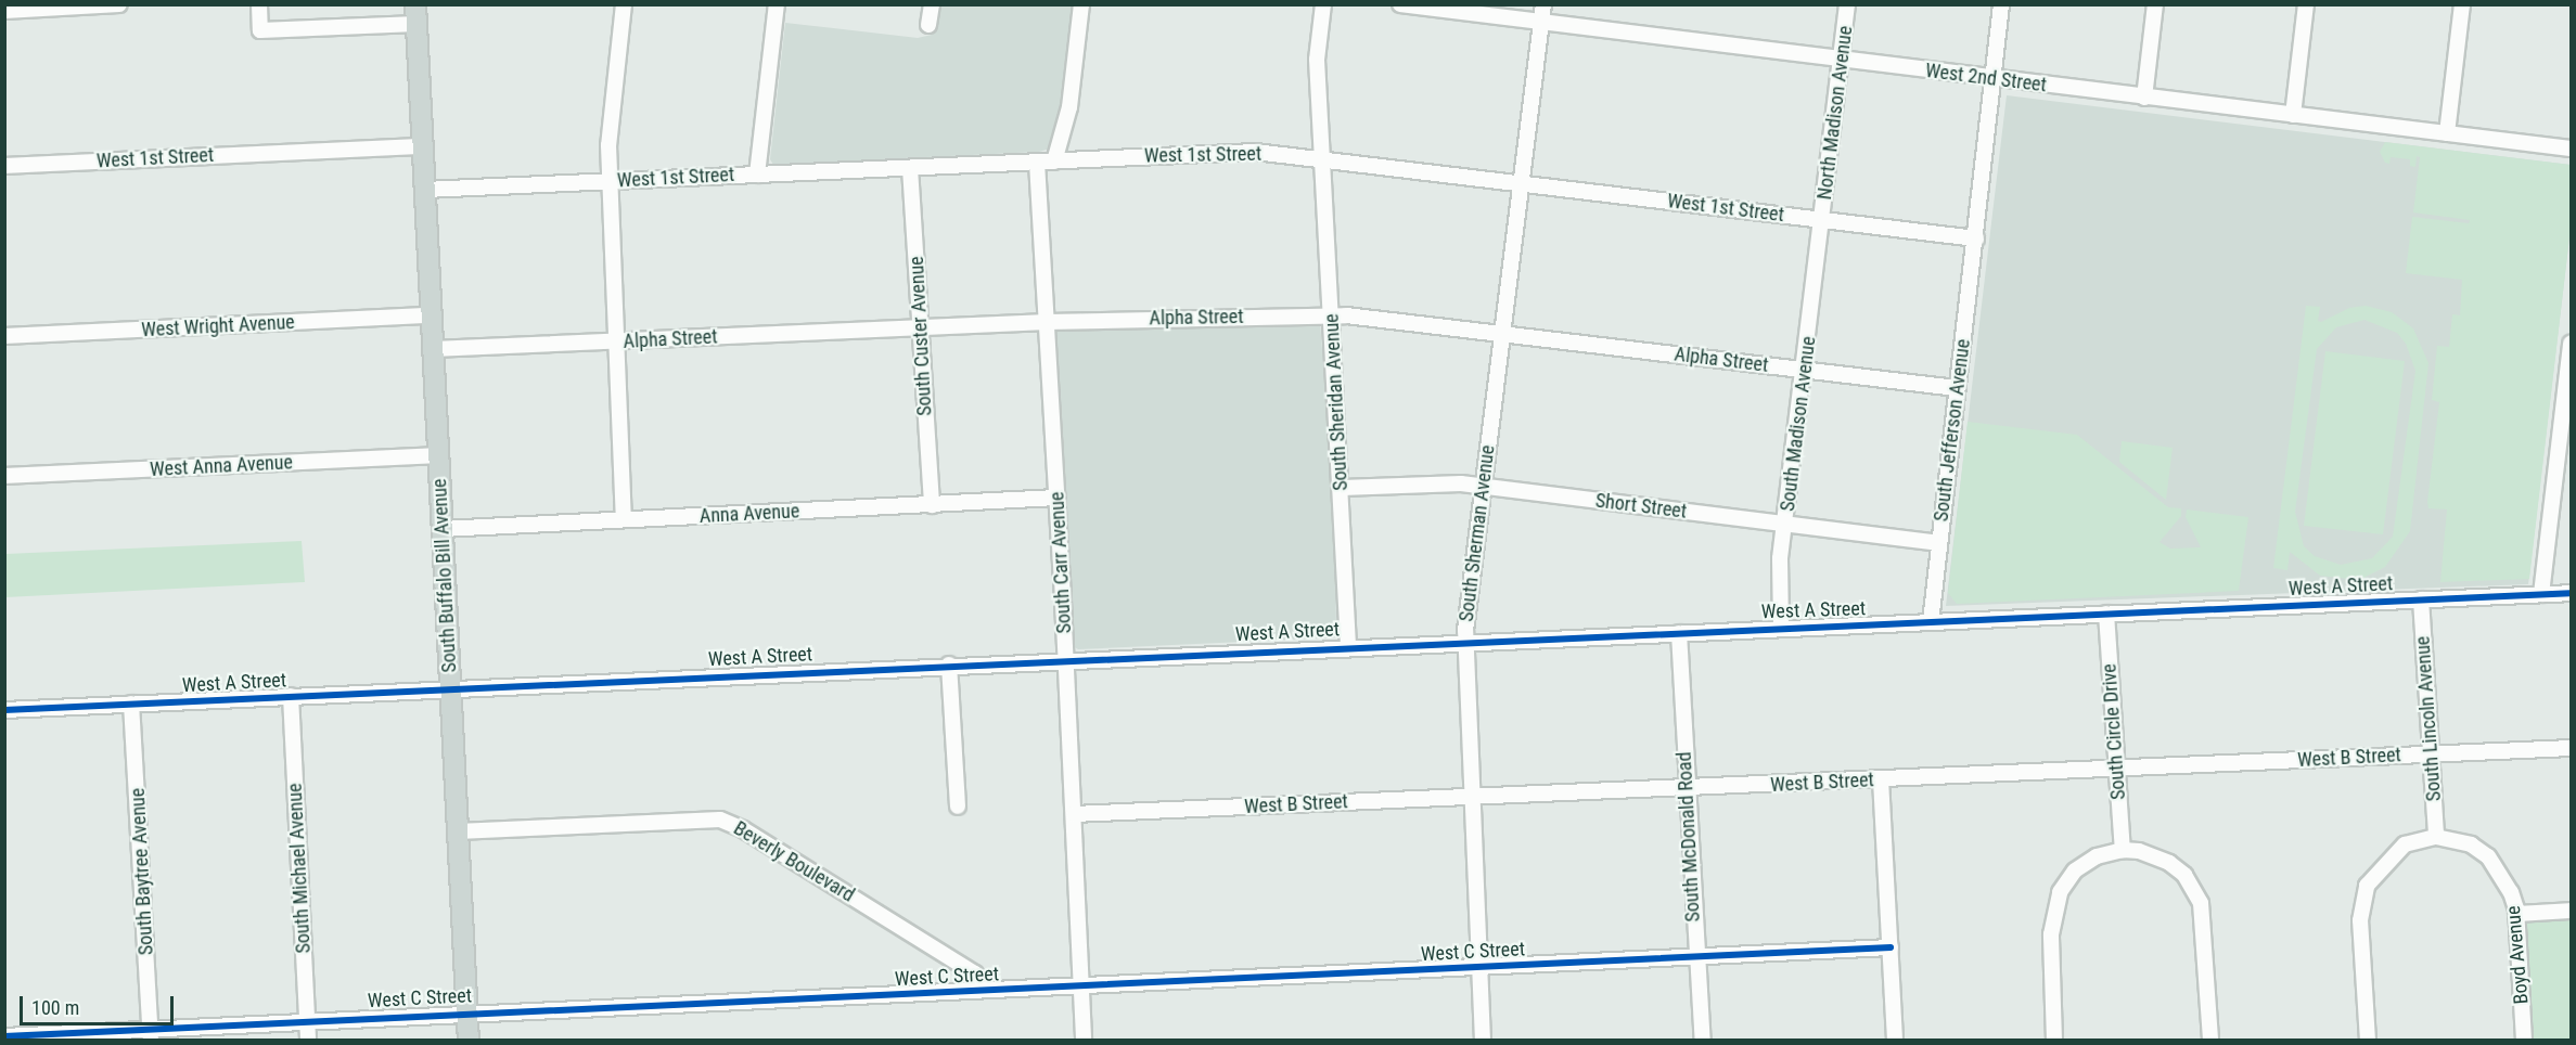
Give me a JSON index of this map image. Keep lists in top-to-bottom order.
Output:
{
  "streets": {
    "main road": ["South Buffalo Bill Avenue"],
    "street": [
      "West 2nd Street",
      "North Madison Avenue",
      "West 1st Street",
      "Alpha Street",
      "West Wright Avenue",
      "South Custer Avenue",
      "South Sheridan Avenue",
      "South Madison Avenue",
      "South Jefferson Avenue",
      "West Anna Avenue",
      "Short Street",
      "Anna Avenue",
      "South Sherman Avenue",
      "South Carr Avenue",
      "West A Street",
      "South Lincoln Avenue",
      "South Circle Drive",
      "West B Street",
      "South McDonald Road",
      "Beverly Boulevard",
      "South Michael Avenue",
      "South Baytree Avenue",
      "West C Street",
      "Boyd Avenue"
    ]
  },
  "crossings": [
    ["West 2nd Street", "North Madison Avenue"],
    ["West 2nd Street", "South Jefferson Avenue"],
    ["West 2nd Street", "South Sherman Avenue"],
    ["North Madison Avenue", "West 1st Street"],
    ["North Madison Avenue", "South Madison Avenue"],
    ["West 1st Street", "South Custer Avenue"],
    ["West 1st Street", "South Sheridan Avenue"],
    ["West 1st Street", "South Madison Avenue"],
    ["West 1st Street", "South Jefferson Avenue"],
    ["West 1st Street", "South Sherman Avenue"],
    ["West 1st Street", "South Carr Avenue"],
    ["West 1st Street", "South Buffalo Bill Avenue"],
    ["Alpha Street", "South Custer Avenue"],
    ["Alpha Street", "South Sheridan Avenue"],
    ["Alpha Street", "South Madison Avenue"],
    ["Alpha Street", "South Jefferson Avenue"],
    ["Alpha Street", "South Sherman Avenue"],
    ["Alpha Street", "South Carr Avenue"],
    ["Alpha Street", "South Buffalo Bill Avenue"],
    ["West Wright Avenue", "South Buffalo Bill Avenue"],
    ["South Custer Avenue", "Anna Avenue"],
    ["South Sheridan Avenue", "Short Street"],
    ["South Sheridan Avenue", "West A Street"],
    ["South Madison Avenue", "Short Street"],
    ["South Madison Avenue", "West A Street"],
    ["South Jefferson Avenue", "Short Street"],
    ["South Jefferson Avenue", "West A Street"],
    ["West Anna Avenue", "South Buffalo Bill Avenue"],
    ["Short Street", "South Sherman Avenue"],
    ["Anna Avenue", "South Carr Avenue"],
    ["Anna Avenue", "South Buffalo Bill Avenue"],
    ["South Sherman Avenue", "West A Street"],
    ["South Sherman Avenue", "West B Street"],
    ["South Sherman Avenue", "West C Street"],
    ["South Carr Avenue", "West A Street"],
    ["South Carr Avenue", "West B Street"],
    ["South Carr Avenue", "West C Street"],
    ["South Buffalo Bill Avenue", "West A Street"],
    ["South Buffalo Bill Avenue", "Beverly Boulevard"],
    ["South Buffalo Bill Avenue", "West C Street"],
    ["West A Street", "South Lincoln Avenue"],
    ["West A Street", "South Circle Drive"],
    ["West A Street", "South McDonald Road"],
    ["West A Street", "South Michael Avenue"],
    ["West A Street", "South Baytree Avenue"],
    ["South Lincoln Avenue", "West B Street"],
    ["South Lincoln Avenue", "Boyd Avenue"],
    ["South Circle Drive", "West B Street"],
    ["West B Street", "South McDonald Road"],
    ["South McDonald Road", "West C Street"],
    ["Beverly Boulevard", "West C Street"],
    ["South Michael Avenue", "West C Street"],
    ["South Baytree Avenue", "West C Street"]
  ],
  "scale_bar": "100 m"
}
